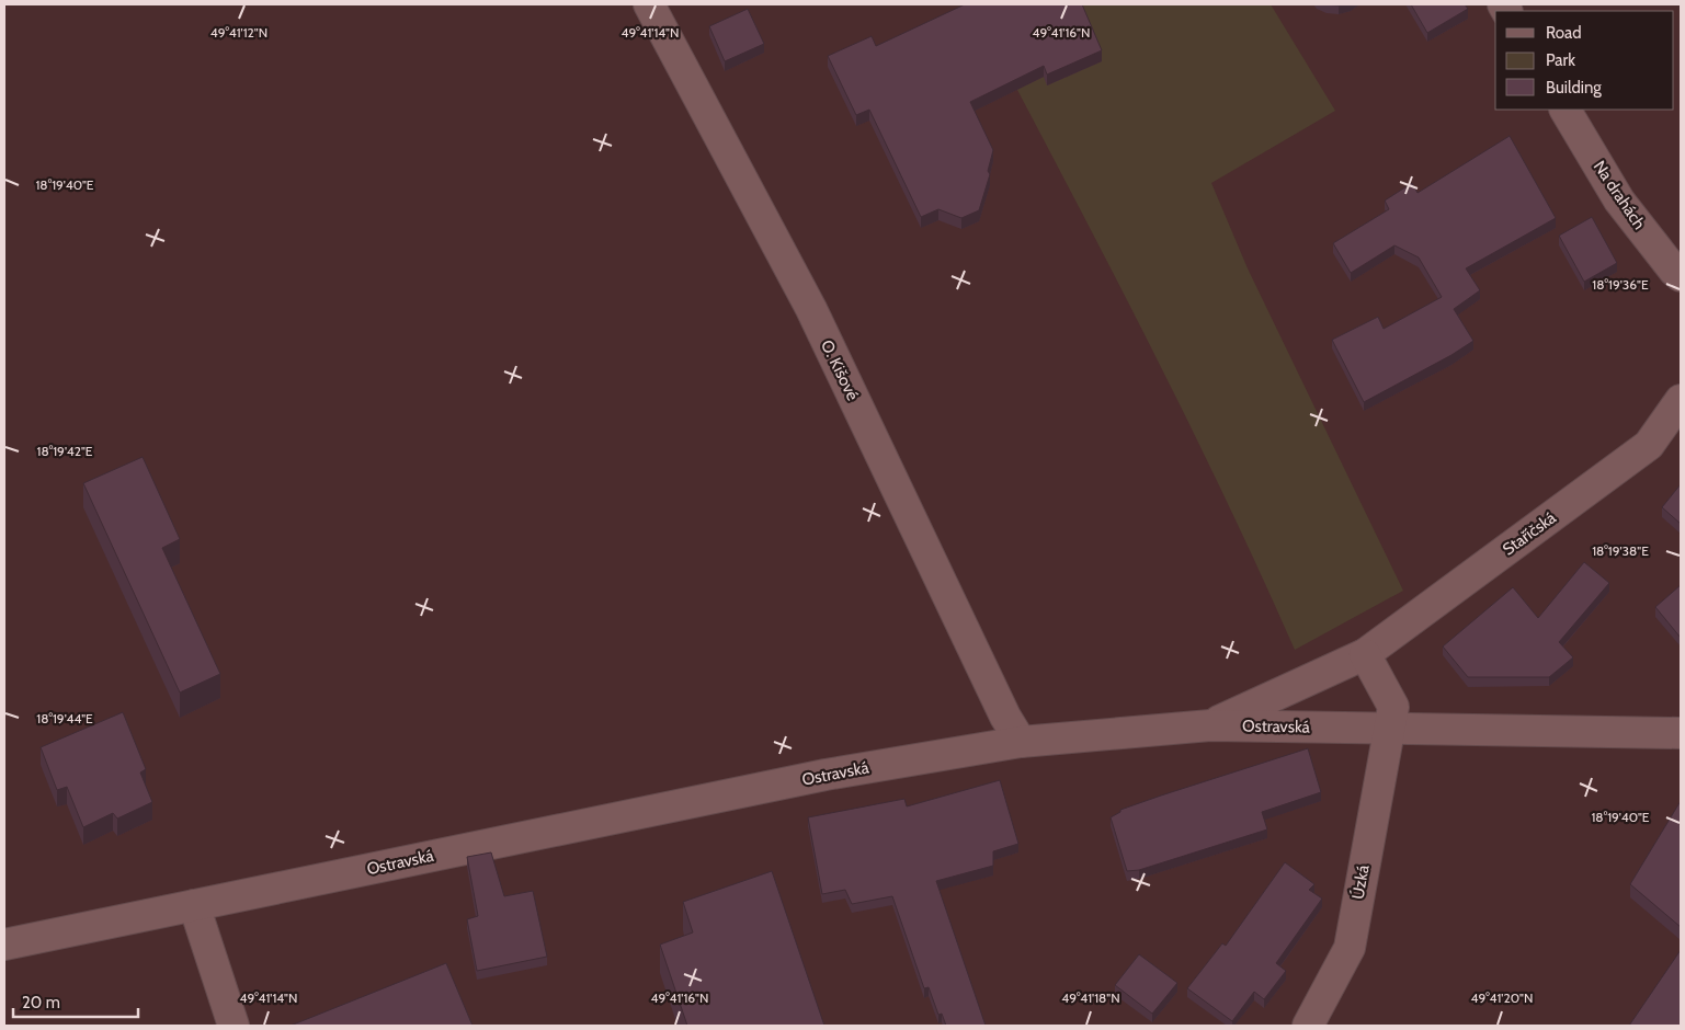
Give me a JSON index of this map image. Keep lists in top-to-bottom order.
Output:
{
  "streets": {
    "street": [
      "Na drahách",
      "O. Kišové",
      "Staříčská",
      "Ostravská",
      "Úzká"
    ]
  },
  "crossings": [
    ["O. Kišové", "Ostravská"],
    ["Staříčská", "Ostravská"],
    ["Ostravská", "Úzká"]
  ],
  "legend": ["Road", "Park", "Building"],
  "scale_bar": "20 m",
  "coordinates": [
    "49°41'12\"N",
    "49°41'14\"N",
    "49°41'16\"N",
    "18°19'40\"E",
    "18°19'36\"E",
    "18°19'42\"E",
    "18°19'38\"E",
    "18°19'44\"E",
    "49°41'18\"N",
    "49°41'20\"N"
  ]
}
